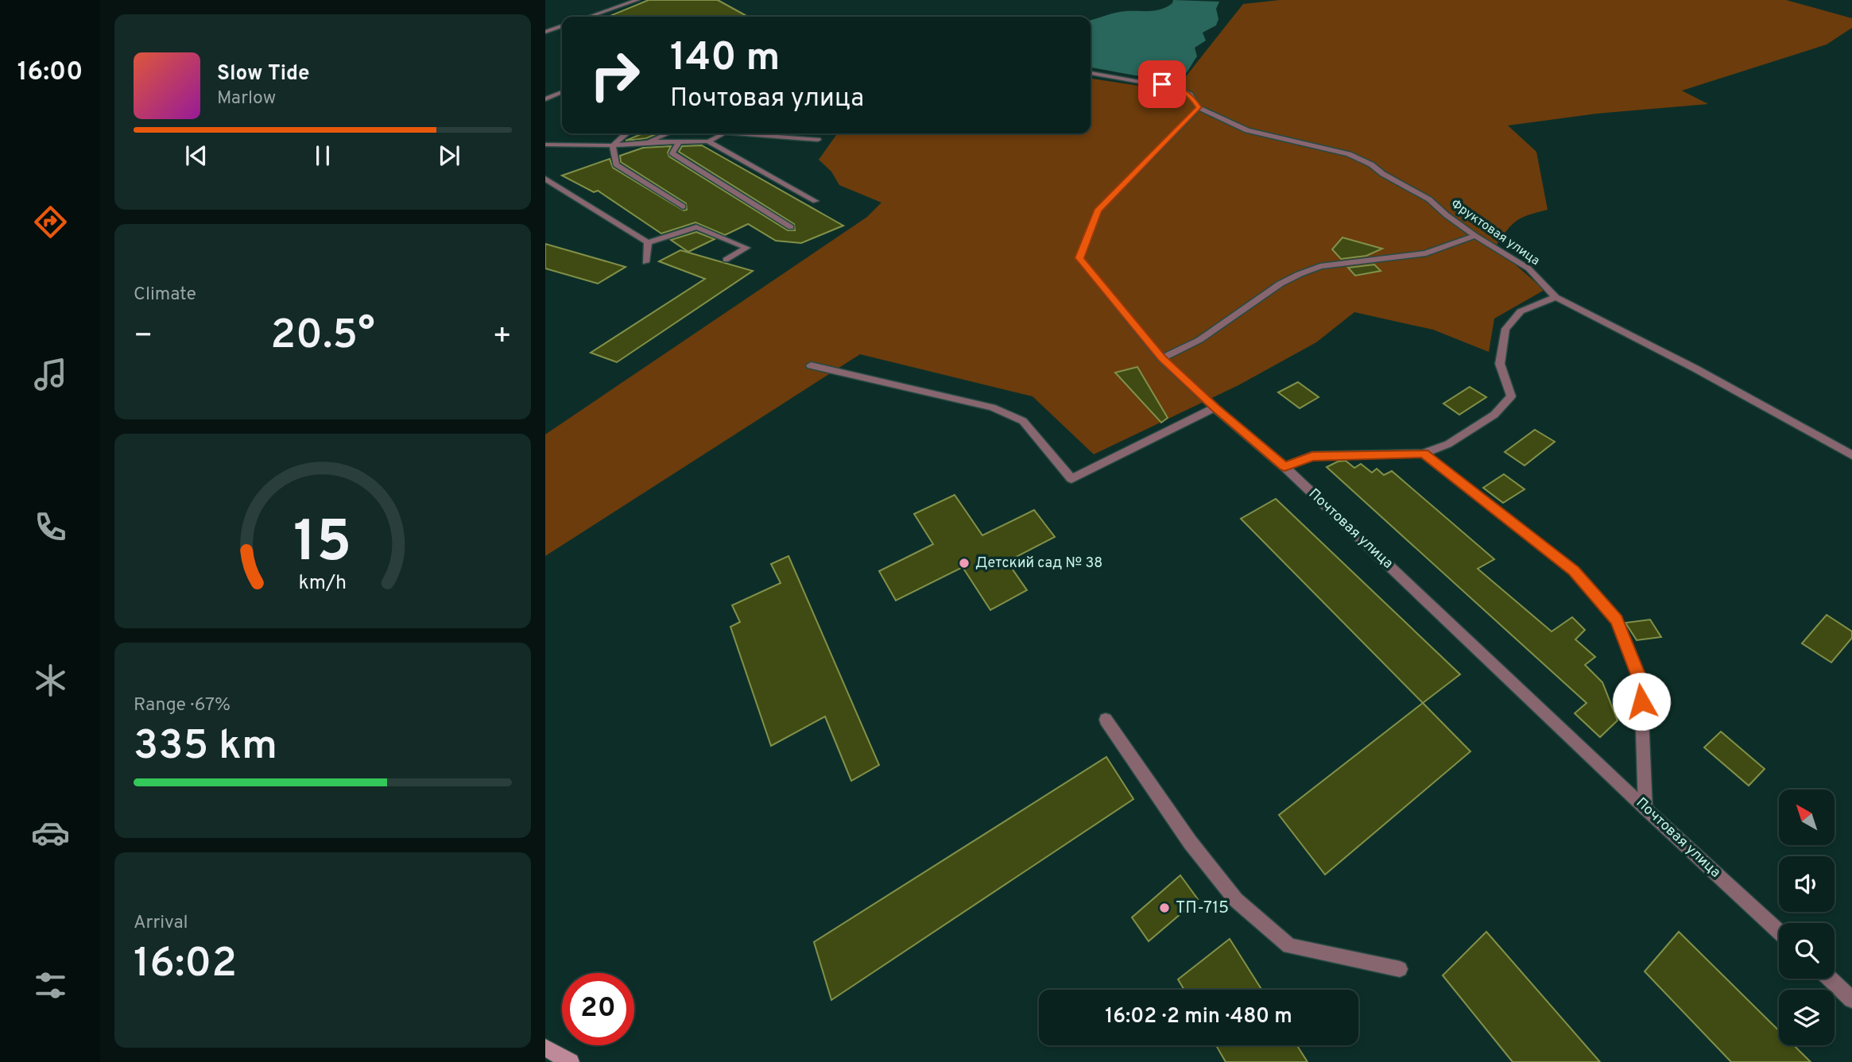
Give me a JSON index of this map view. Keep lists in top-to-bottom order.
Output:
{
  "streets": {
    "street": ["Фруктовая улица", "Почтовая улица"]
  },
  "crossings": [
    ["Фруктовая улица", "Почтовая улица"]
  ],
  "places": ["Детский сад № 38", "ТП-715"],
  "north": "top left",
  "page": {
    "tabs": "16:00",
    "turn": ["140 m", "Почтовая улица"],
    "song": ["Slow Tide", "Marlow"],
    "tile": [
      "Climate",
      ["Range · 67%", "335 km"],
      ["Arrival", "16:02"]
    ],
    "heat": ["−", "20.5°", "+"],
    "limit": "20",
    "trip": "16:02 · 2 min · 480 m",
    "gauge": ["15", "km/h"]
  }
}
